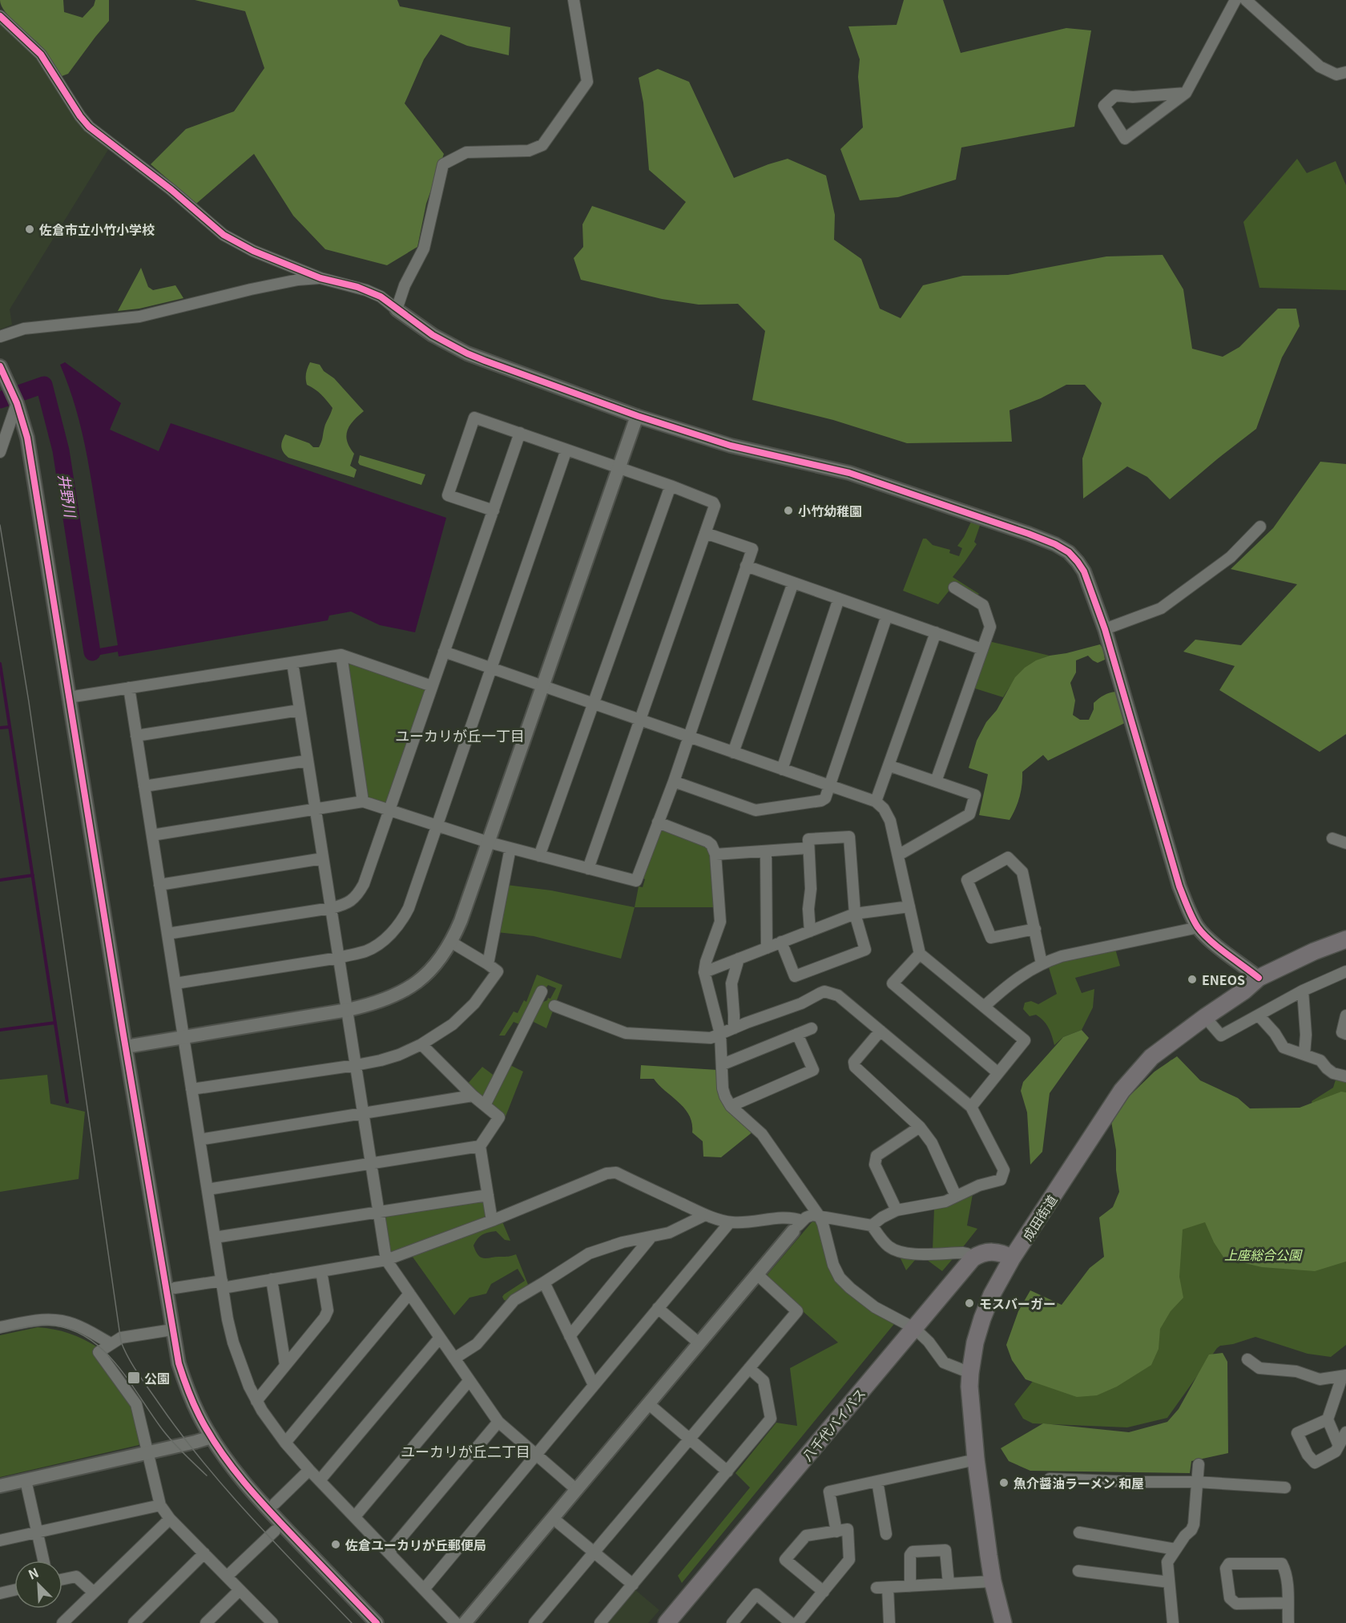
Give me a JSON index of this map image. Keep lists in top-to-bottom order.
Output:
{
  "streets": {
    "highway": ["成田街道", "八千代バイパス"]
  },
  "districts": ["ユーカリが丘一丁目", "ユーカリが丘二丁目"],
  "water": ["井野川"],
  "parks": ["上座総合公園"],
  "places": {
    "other": [
      "佐倉市立小竹小学校",
      "小竹幼稚園",
      "ENEOS",
      "モスバーガー",
      "魚介醤油ラーメン 和屋",
      "佐倉ユーカリが丘郵便局"
    ],
    "transit": ["公園"]
  },
  "north": "top left"
}
